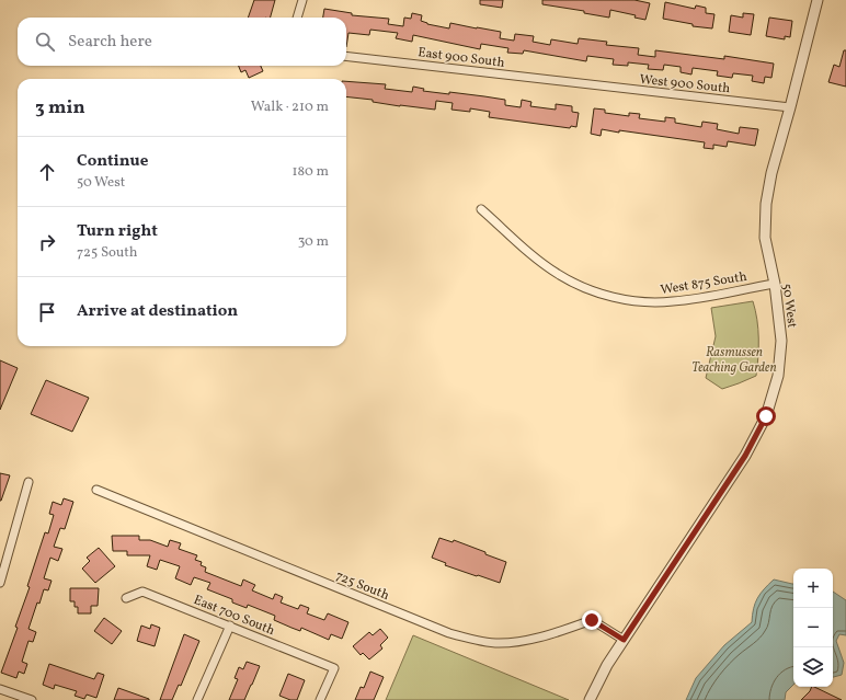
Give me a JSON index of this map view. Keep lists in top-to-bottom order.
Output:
{
  "streets": {
    "street": [
      "East 900 South",
      "West 900 South",
      "West 875 South",
      "50 West",
      "725 South",
      "East 700 South"
    ]
  },
  "crossings": [
    ["East 900 South", "West 900 South"],
    ["West 900 South", "50 West"],
    ["West 875 South", "50 West"],
    ["50 West", "725 South"]
  ],
  "parks": ["Rasmussen Teaching Garden"],
  "page": {
    "search": "Search here",
    "heading": ["3 min", "Walk · 210 m"],
    "list": [
      ["Continue", "50 West", "180 m"],
      ["Turn right", "725 South", "30 m"],
      "Arrive at destination"
    ],
    "map_buttons": ["+", "−"]
  }
}
